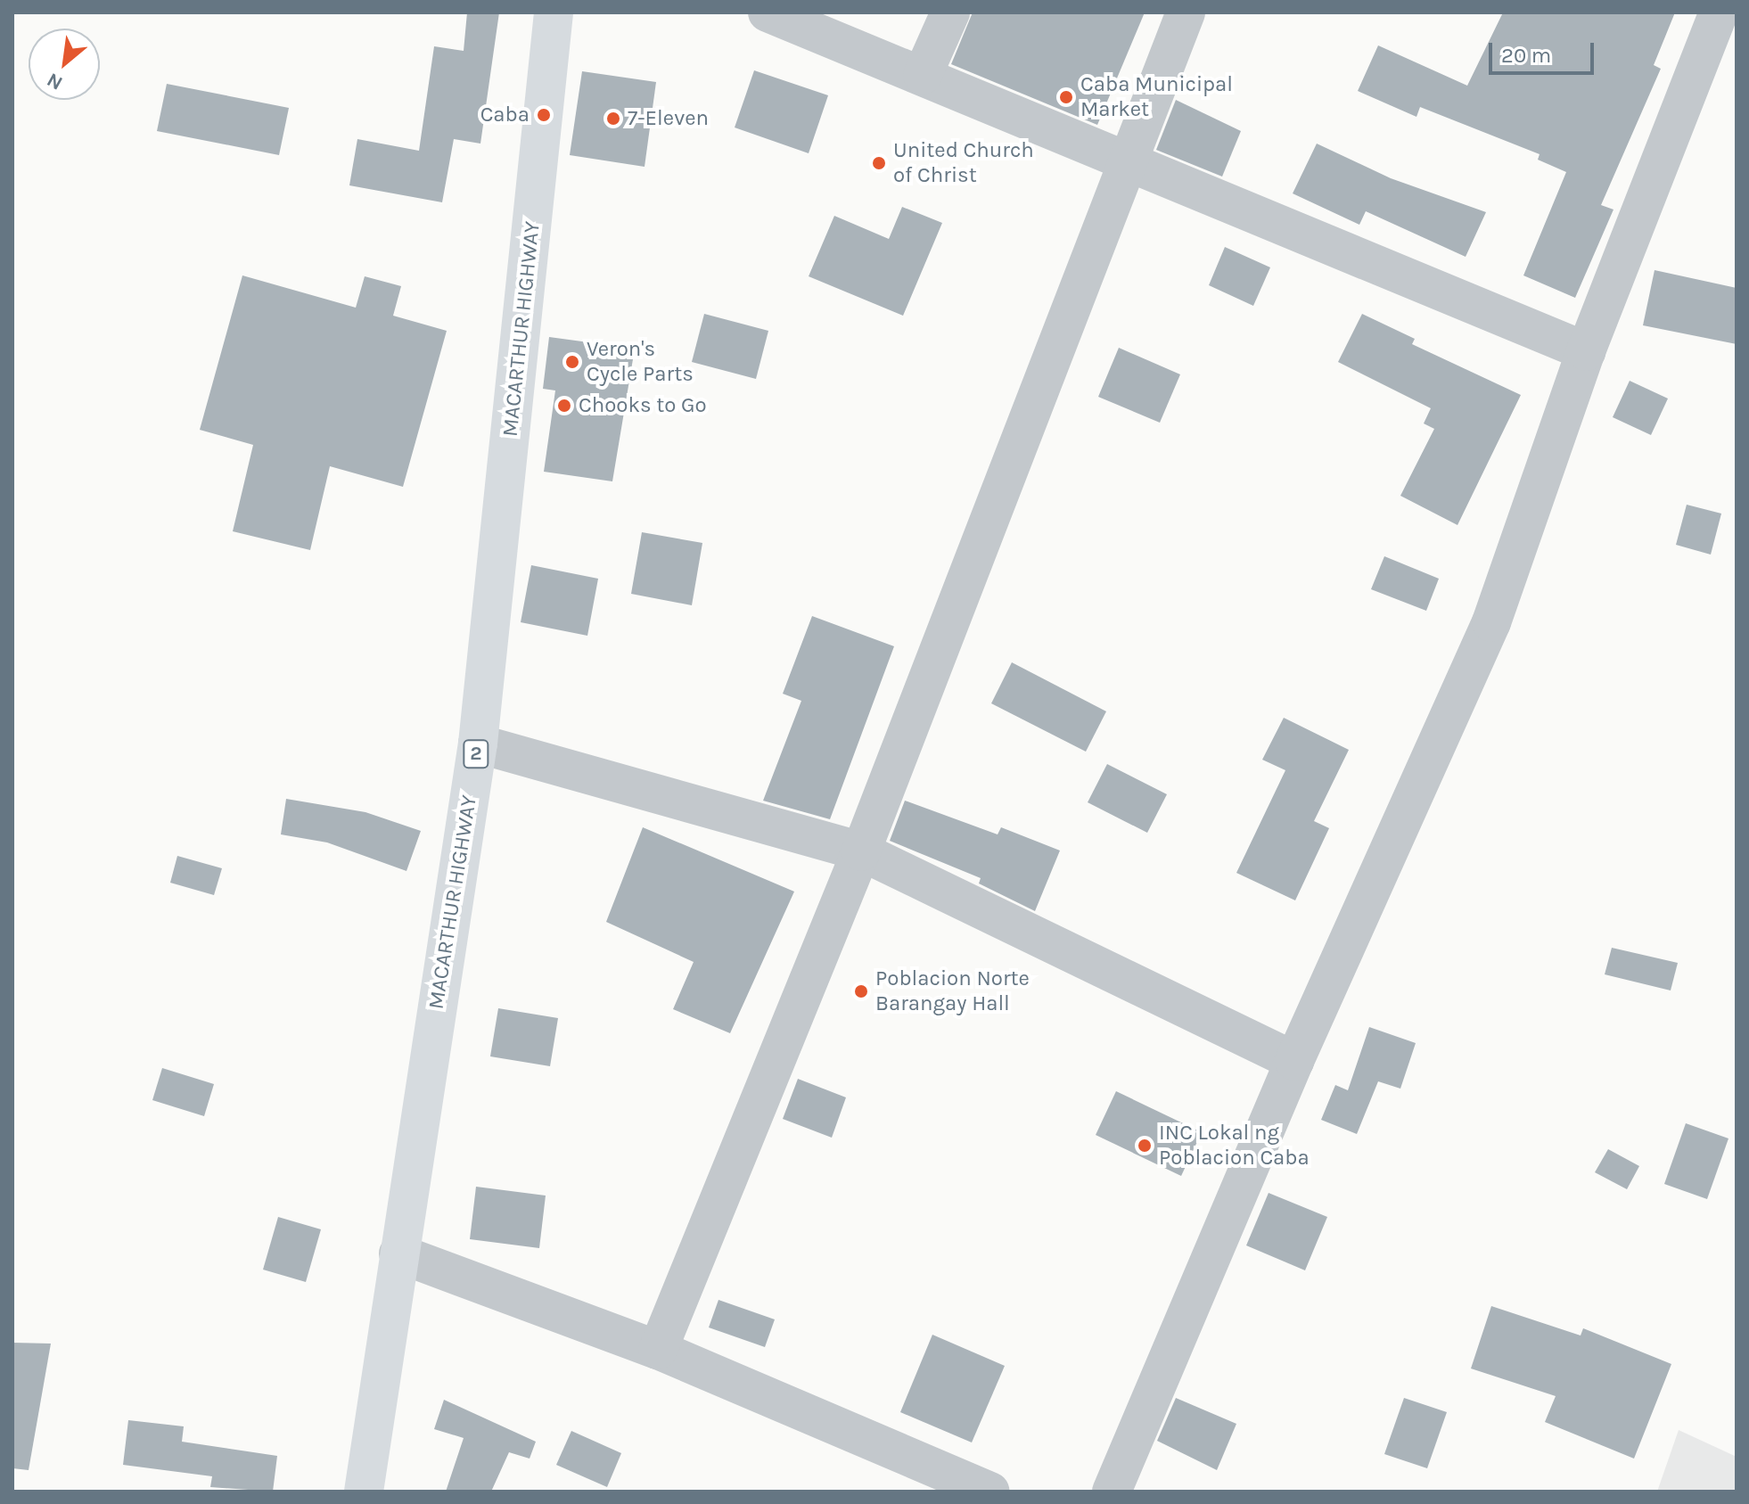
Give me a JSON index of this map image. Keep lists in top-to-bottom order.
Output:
{
  "streets": {
    "highway": ["MACARTHUR HIGHWAY", "2"]
  },
  "places": [
    "Caba Municipal Market",
    "Caba",
    "7-Eleven",
    "United Church of Christ",
    "Veron's Cycle Parts",
    "Chooks to Go",
    "Poblacion Norte Barangay Hall",
    "INC Lokal ng Poblacion Caba"
  ],
  "scale_bar": "20 m",
  "north": "bottom left"
}
